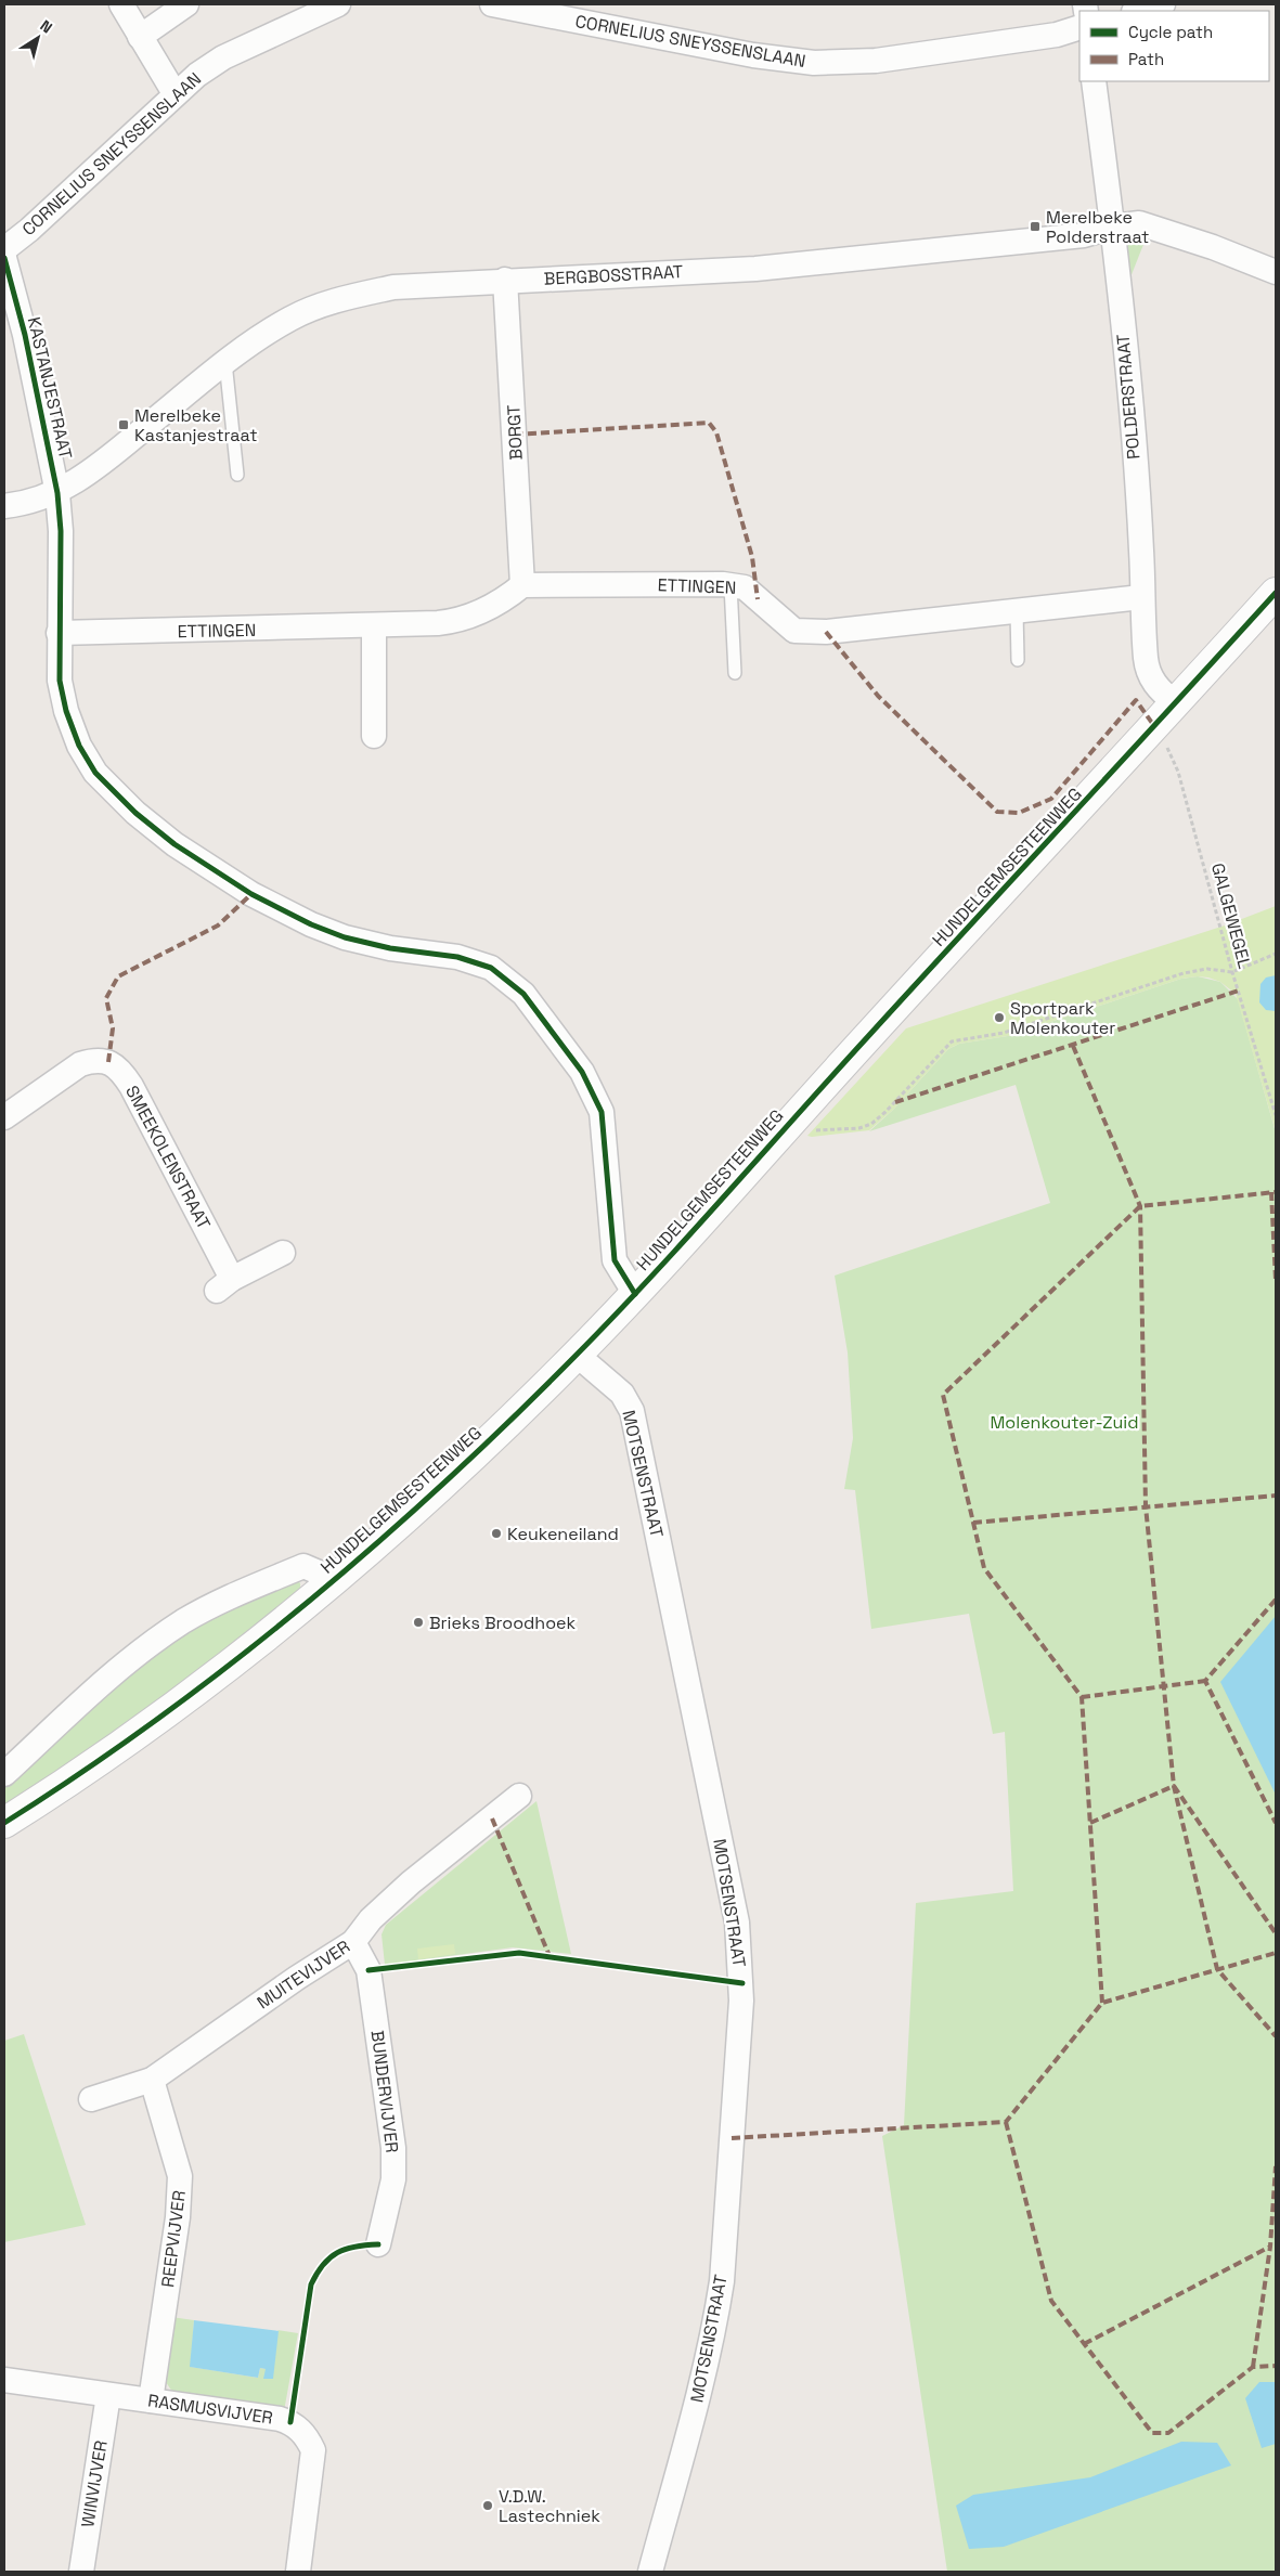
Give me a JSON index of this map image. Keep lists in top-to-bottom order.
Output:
{
  "streets": {
    "main road": ["HUNDELGEMSESTEENWEG"],
    "street": [
      "CORNELIUS SNEYSSENSLAAN",
      "BERGBOSSTRAAT",
      "KASTANJESTRAAT",
      "POLDERSTRAAT",
      "BORGT",
      "ETTINGEN",
      "SMEEKOLENSTRAAT",
      "MOTSENSTRAAT",
      "MUITEVIJVER",
      "BUNDERVIJVER",
      "REEPVIJVER",
      "RASMUSVIJVER",
      "WINVIJVER"
    ],
    "path": ["GALGEWEGEL"]
  },
  "crossings": [
    ["BERGBOSSTRAAT", "KASTANJESTRAAT"],
    ["BERGBOSSTRAAT", "POLDERSTRAAT"],
    ["BERGBOSSTRAAT", "BORGT"],
    ["KASTANJESTRAAT", "ETTINGEN"],
    ["KASTANJESTRAAT", "HUNDELGEMSESTEENWEG"],
    ["POLDERSTRAAT", "ETTINGEN"],
    ["POLDERSTRAAT", "HUNDELGEMSESTEENWEG"],
    ["BORGT", "ETTINGEN"],
    ["HUNDELGEMSESTEENWEG", "GALGEWEGEL"],
    ["HUNDELGEMSESTEENWEG", "MOTSENSTRAAT"],
    ["MUITEVIJVER", "BUNDERVIJVER"],
    ["MUITEVIJVER", "REEPVIJVER"],
    ["REEPVIJVER", "RASMUSVIJVER"],
    ["RASMUSVIJVER", "WINVIJVER"]
  ],
  "parks": ["Molenkouter-Zuid"],
  "places": {
    "transit": ["Merelbeke Polderstraat", "Merelbeke Kastanjestraat"],
    "other": [
      "Sportpark Molenkouter",
      "Keukeneiland",
      "Brieks Broodhoek",
      "V.D.W. Lastechniek"
    ]
  },
  "legend": ["Cycle path", "Path"],
  "north": "top right"
}
